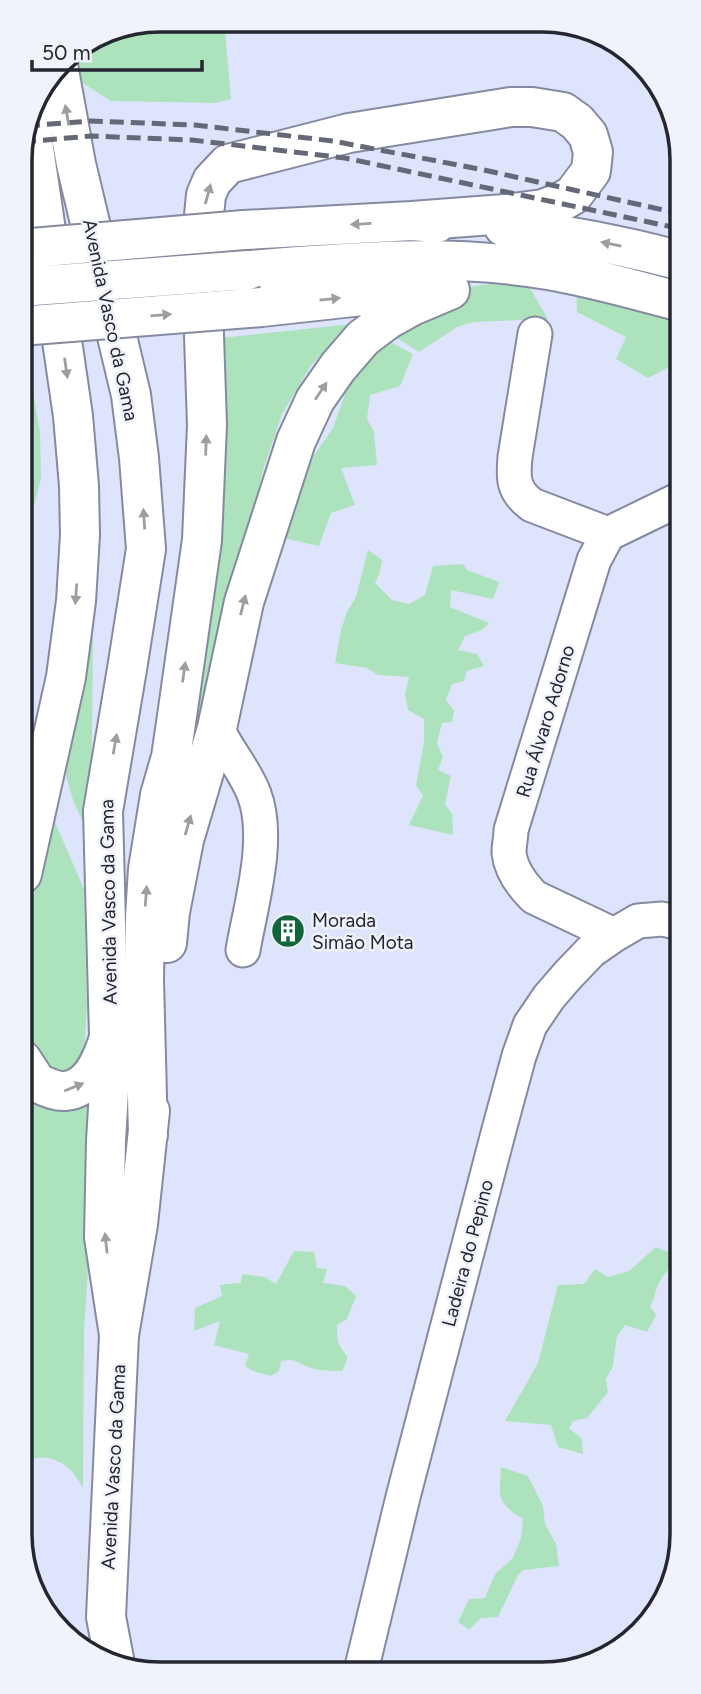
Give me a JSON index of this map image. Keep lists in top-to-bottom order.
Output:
{
  "streets": {
    "main road": ["Avenida Vasco da Gama"],
    "street": ["Rua Álvaro Adorno", "Ladeira do Pepino"]
  },
  "crossings": [
    ["Rua Álvaro Adorno", "Ladeira do Pepino"]
  ],
  "places": {
    "building": ["Morada Simão Mota"]
  },
  "scale_bar": "50 m"
}
